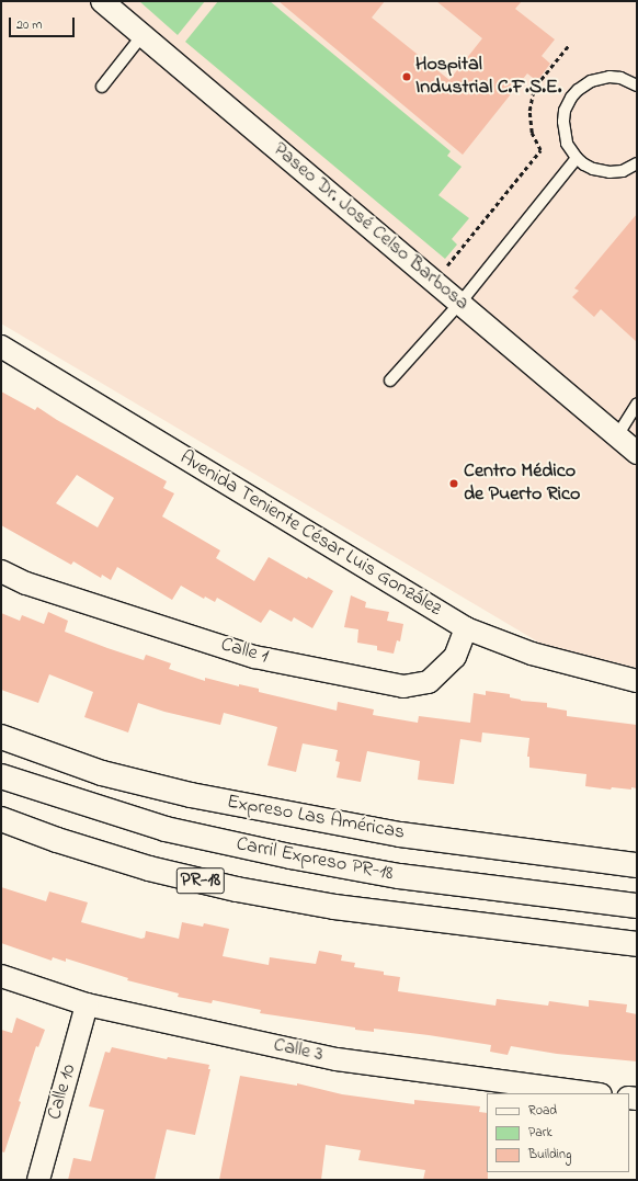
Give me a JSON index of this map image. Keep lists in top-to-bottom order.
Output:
{
  "streets": {
    "highway": ["Expreso Las Américas", "Carril Expreso PR-18", "PR-18"],
    "street": [
      "Paseo Dr. José Celso Barbosa",
      "Avenida Teniente César Luis González",
      "Calle 1",
      "Calle 3",
      "Calle 10"
    ]
  },
  "crossings": [
    ["Avenida Teniente César Luis González", "Calle 1"],
    ["Calle 3", "Calle 10"]
  ],
  "places": ["Hospital Industrial C.F.S.E.", "Centro Médico de Puerto Rico"],
  "legend": ["Road", "Park", "Building"],
  "scale_bar": "20 m"
}
